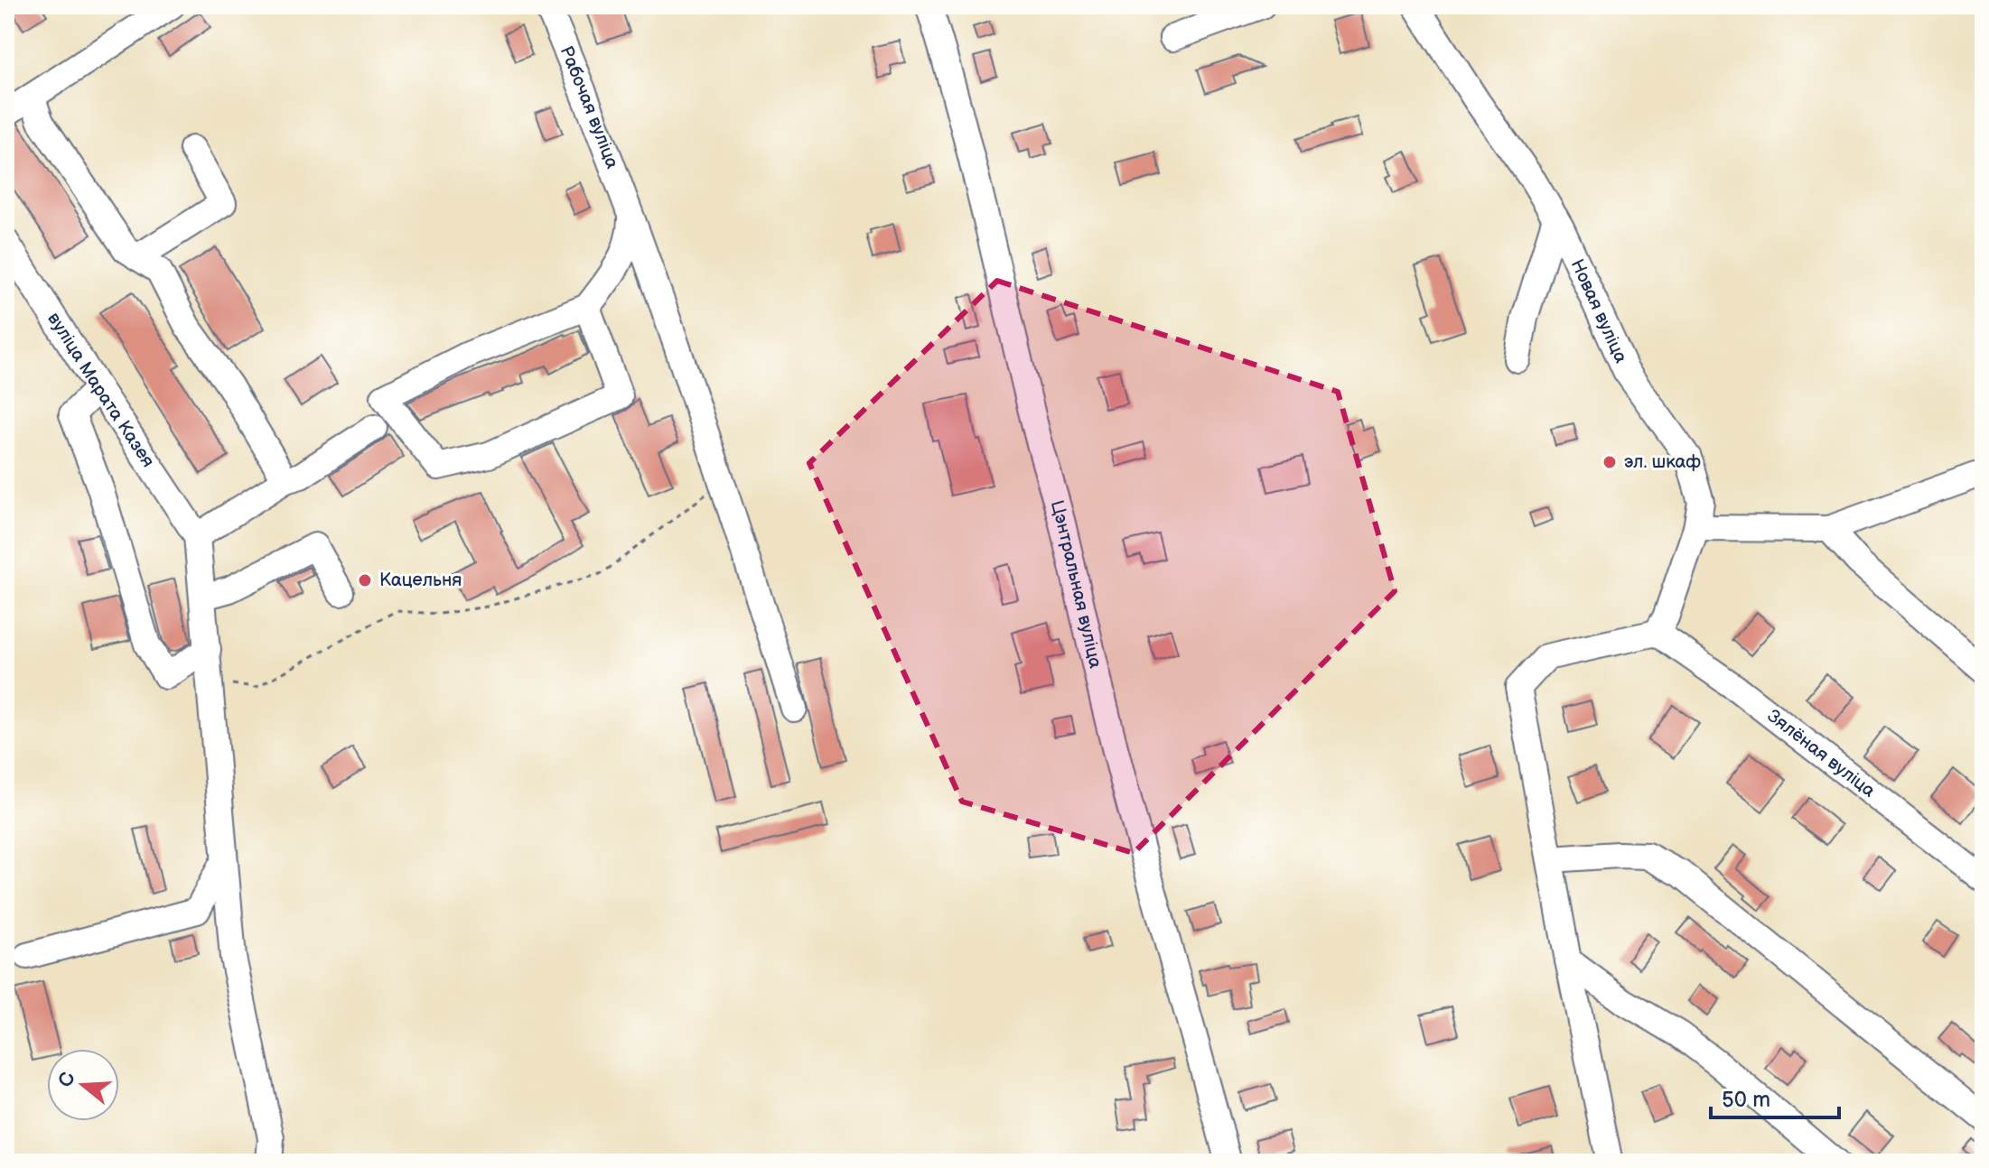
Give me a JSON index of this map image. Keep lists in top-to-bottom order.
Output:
{
  "streets": {
    "street": [
      "Рабочая вуліца",
      "Новая вуліца",
      "вуліца Марата Казея",
      "Цэнтральная вуліца",
      "Зялёная вуліца"
    ]
  },
  "crossings": [
    ["Новая вуліца", "Зялёная вуліца"]
  ],
  "places": ["эл. шкаф", "Кацельня"],
  "scale_bar": "50 m",
  "north": "left"
}
